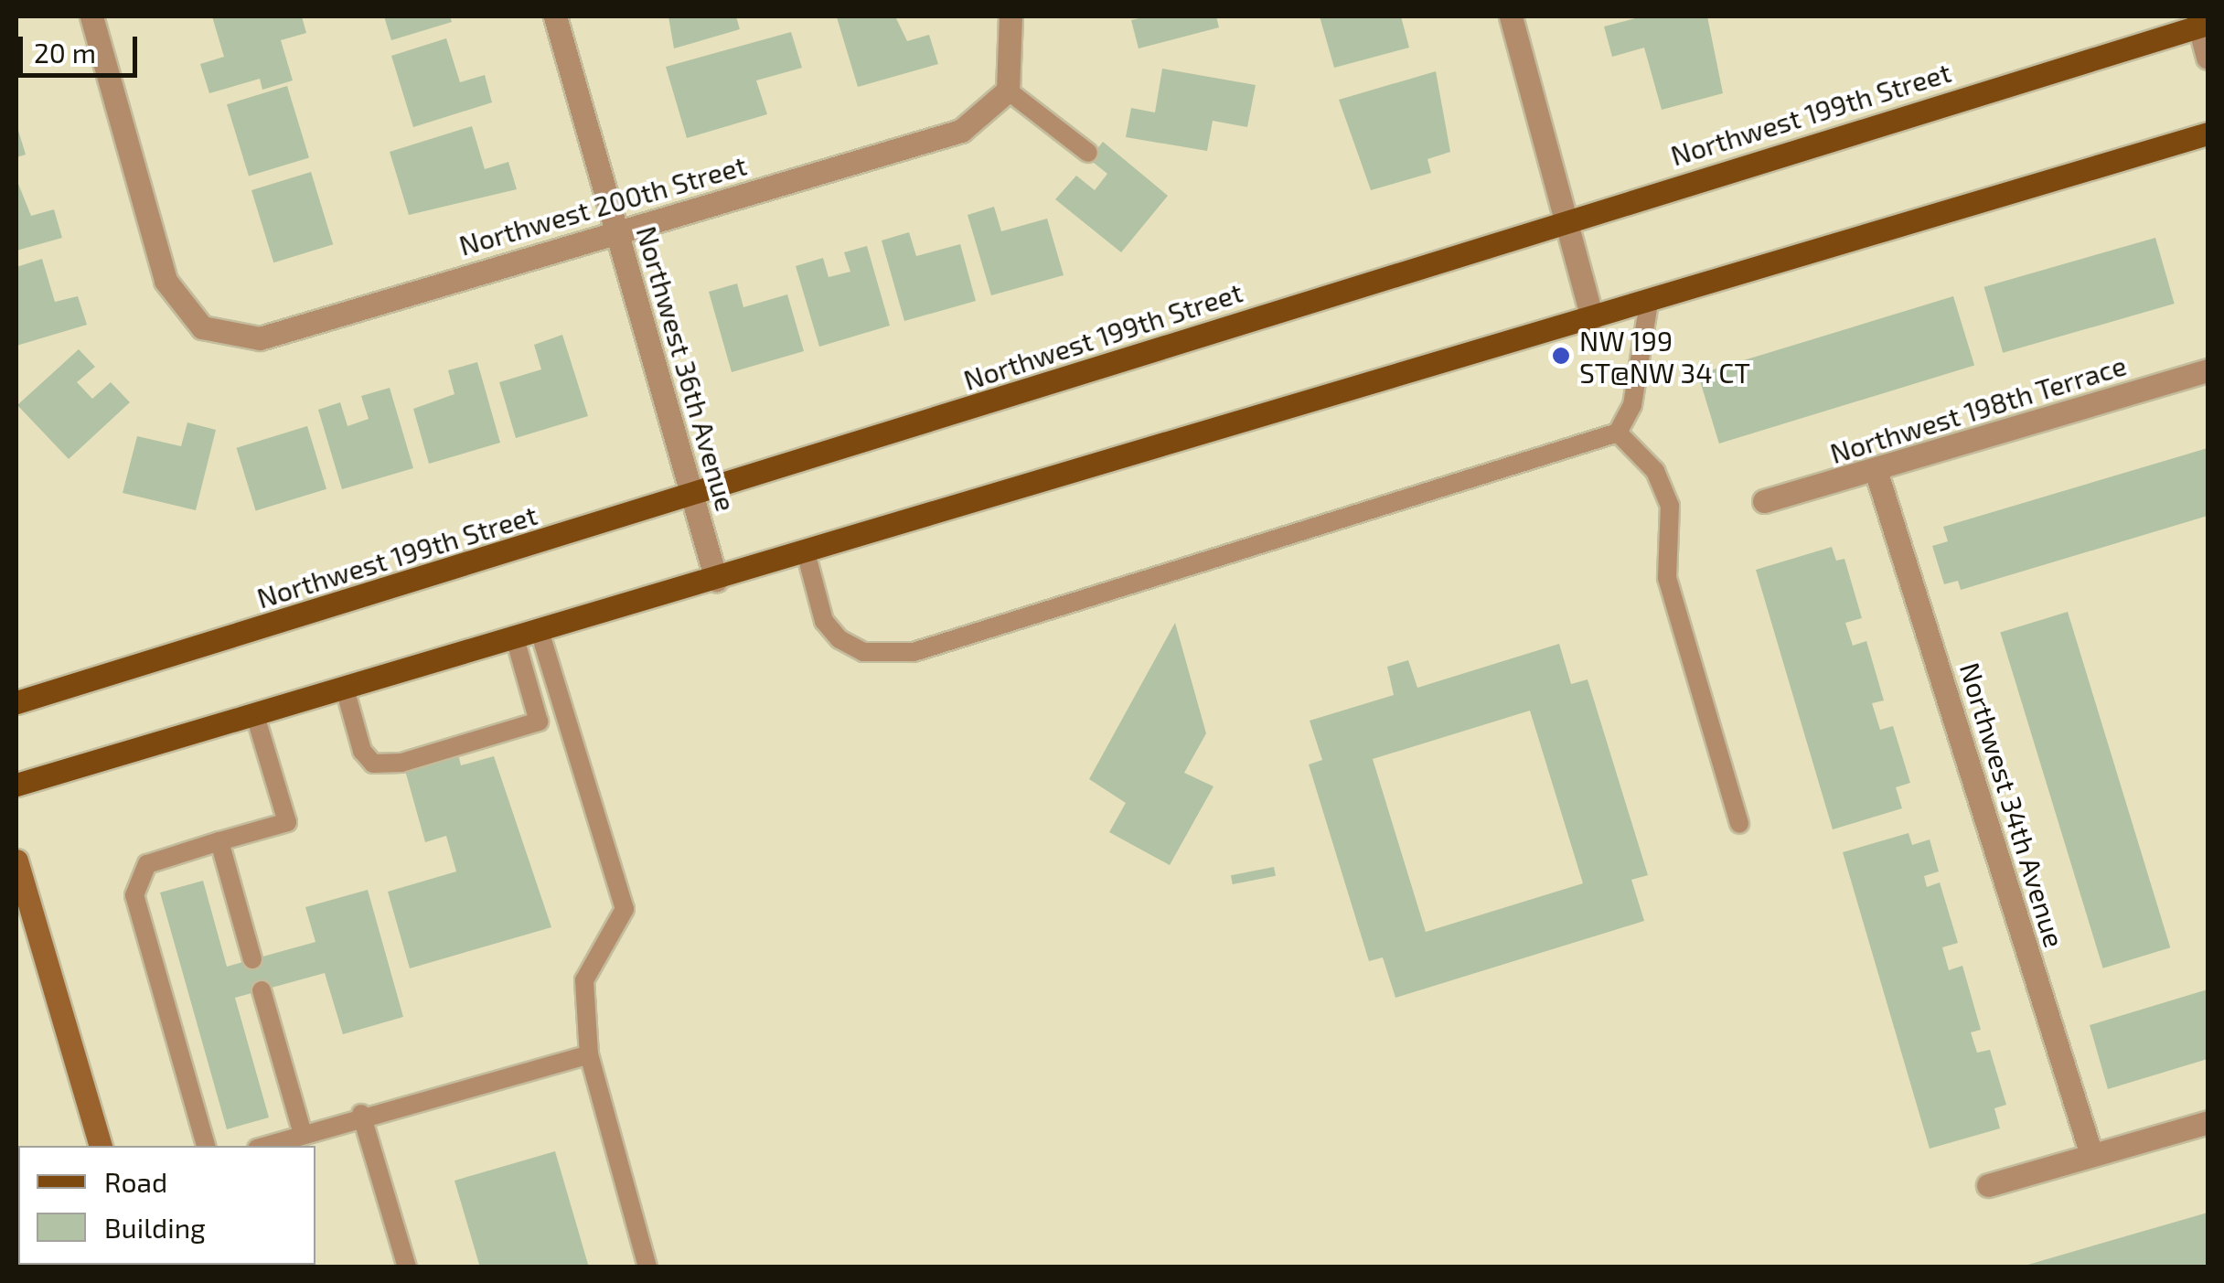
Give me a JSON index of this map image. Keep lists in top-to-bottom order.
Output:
{
  "streets": {
    "main road": ["Northwest 199th Street"],
    "street": [
      "Northwest 200th Street",
      "Northwest 36th Avenue",
      "Northwest 198th Terrace",
      "Northwest 34th Avenue"
    ]
  },
  "crossings": [
    ["Northwest 199th Street", "Northwest 36th Avenue"],
    ["Northwest 200th Street", "Northwest 36th Avenue"],
    ["Northwest 198th Terrace", "Northwest 34th Avenue"]
  ],
  "places": ["NW 199 ST@NW 34 CT"],
  "legend": ["Road", "Building"],
  "scale_bar": "20 m"
}
